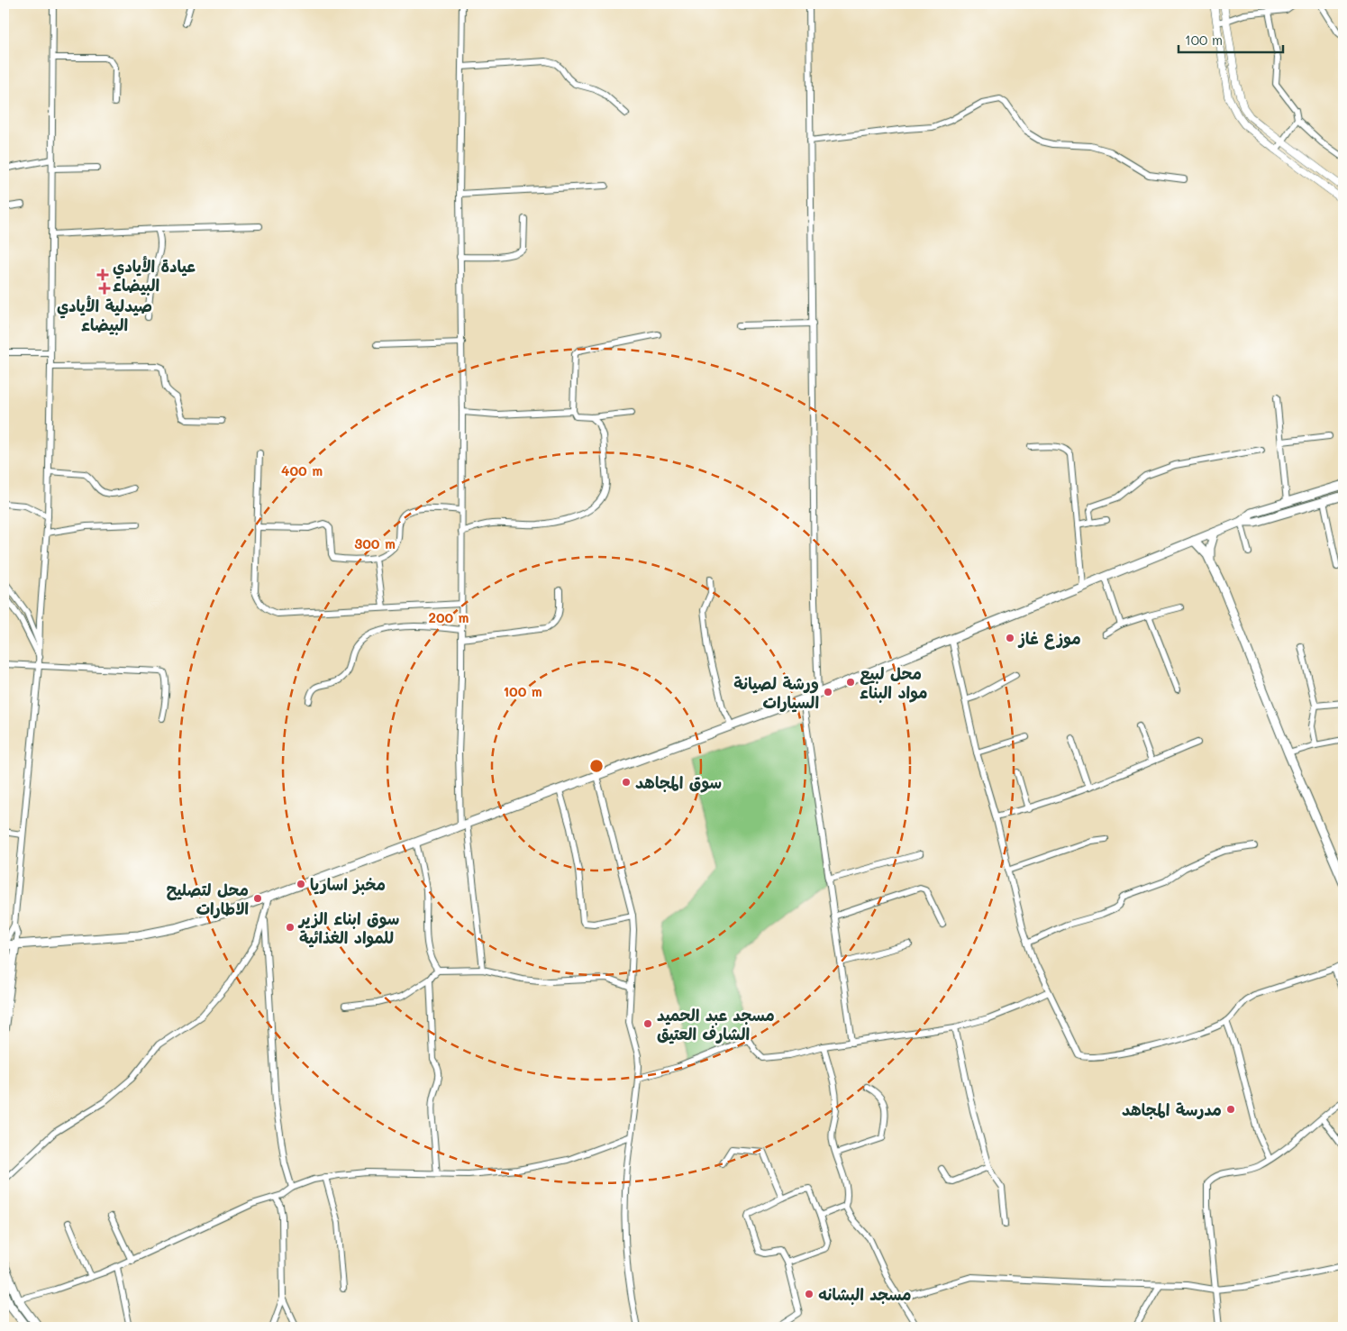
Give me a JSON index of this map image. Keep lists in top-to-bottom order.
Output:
{
  "places": {
    "health": ["عيادة الأيادي البيضاء", "صيدلية الأيادي البيضاء"],
    "other": [
      "موزع غاز",
      "محل لبيع مواد البناء",
      "ورشة لصيانة السيارات",
      "سوق المجاهد",
      "مخبز اساريا",
      "محل لتصليح الاطارات",
      "سوق ابناء الزير للمواد الغذائية",
      "مسجد عبد الحميد الشارف العتيق",
      "مدرسة المجاهد",
      "مسجد البشانه"
    ]
  },
  "scale_bar": "100 m",
  "rings": [
    "400 m",
    "300 m",
    "200 m",
    "100 m"
  ]
}
